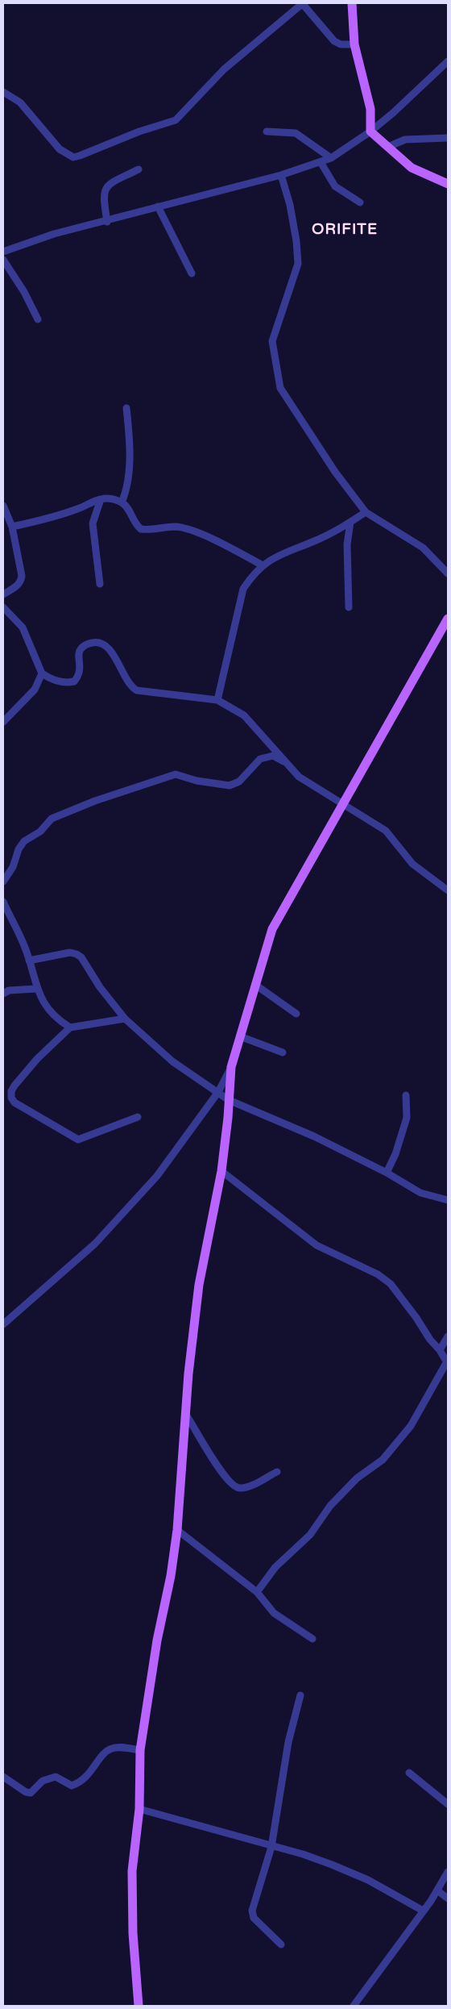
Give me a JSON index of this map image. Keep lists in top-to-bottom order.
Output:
{
  "districts": ["ORIFITE"]
}
